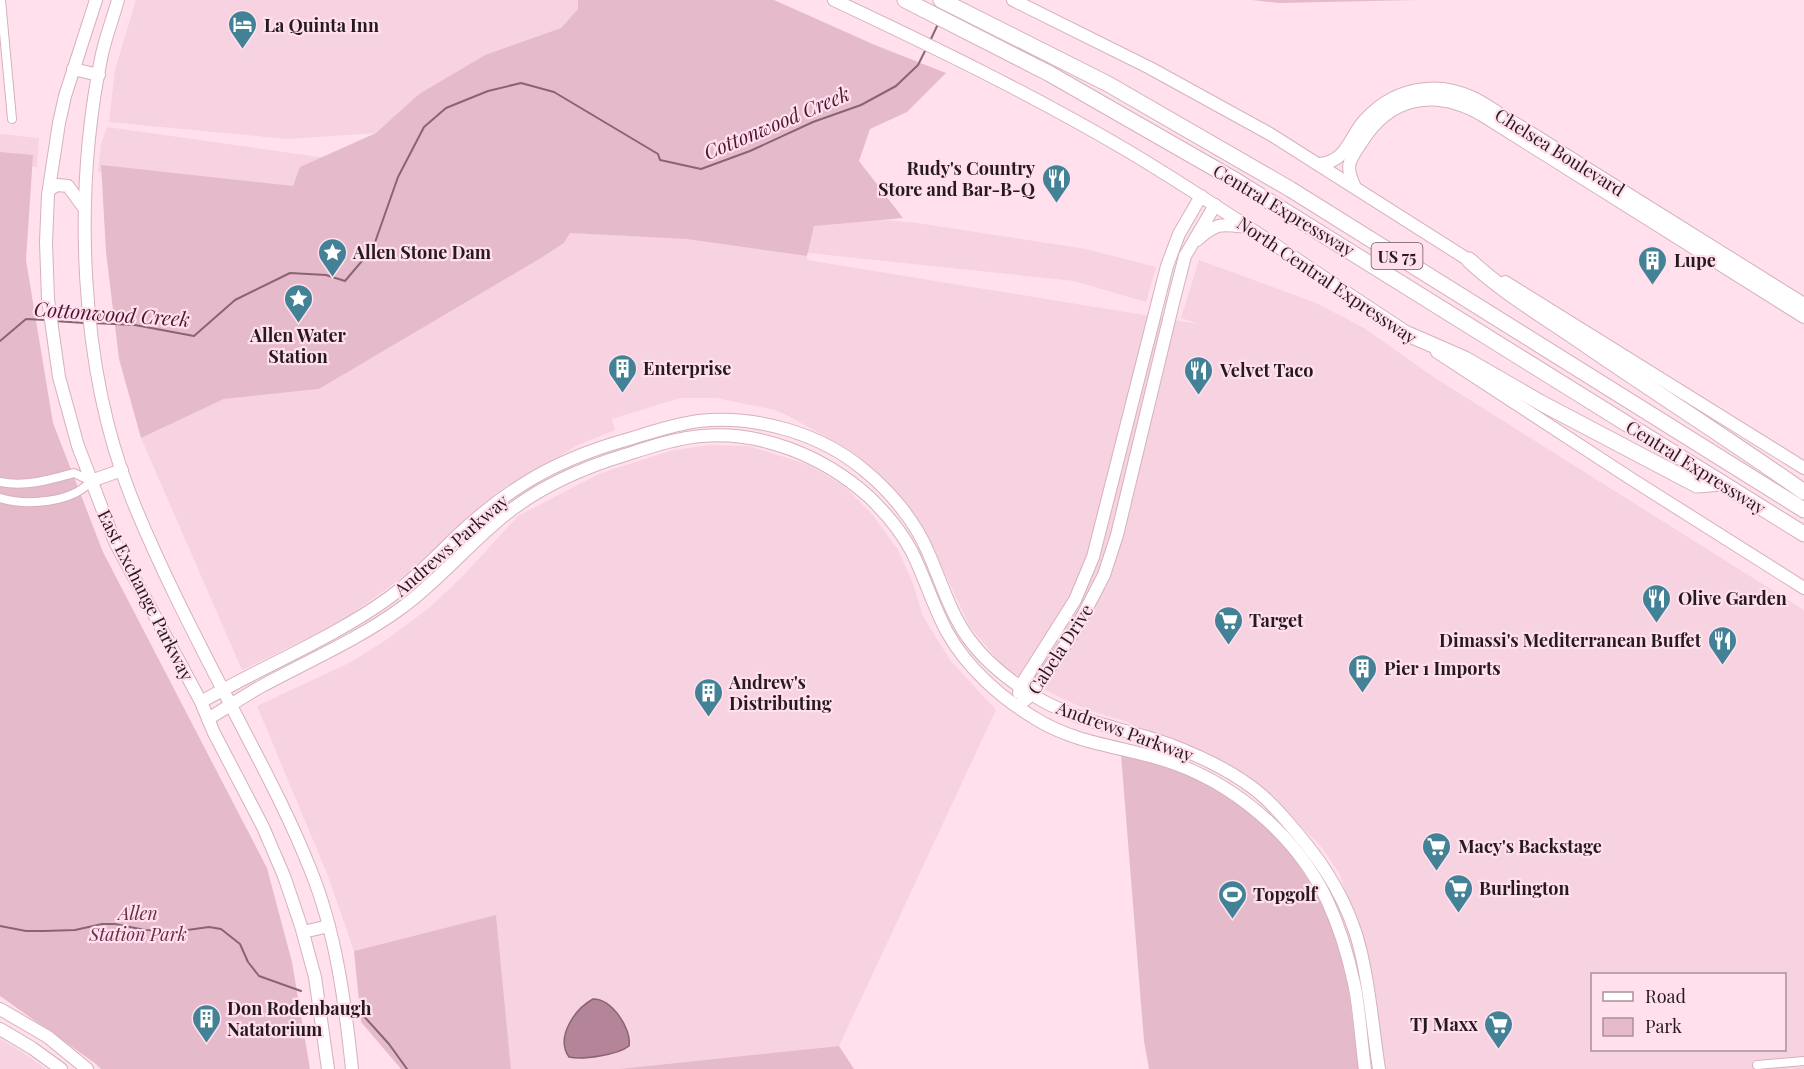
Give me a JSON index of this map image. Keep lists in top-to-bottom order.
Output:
{
  "streets": {
    "highway": ["Central Expressway", "US 75"],
    "street": [
      "Chelsea Boulevard",
      "North Central Expressway",
      "Andrews Parkway",
      "East Exchange Parkway",
      "Cabela Drive"
    ]
  },
  "crossings": [
    ["North Central Expressway", "Cabela Drive"],
    ["Andrews Parkway", "East Exchange Parkway"],
    ["Andrews Parkway", "Cabela Drive"]
  ],
  "water": ["Cottonwood Creek"],
  "parks": ["Allen Station Park"],
  "places": {
    "hotel": ["La Quinta Inn"],
    "restaurant": [
      "Rudy's Country Store and Bar-B-Q",
      "Velvet Taco",
      "Olive Garden",
      "Dimassi's Mediterranean Buffet"
    ],
    "place": ["Allen Stone Dam", "Allen Water Station"],
    "building": [
      "Lupe",
      "Enterprise",
      "Pier 1 Imports",
      "Andrew's Distributing",
      "Don Rodenbaugh Natatorium"
    ],
    "supermarket": [
      "Target",
      "Macy's Backstage",
      "Burlington",
      "TJ Maxx"
    ],
    "sports": ["Topgolf"]
  },
  "legend": ["Road", "Park"]
}
